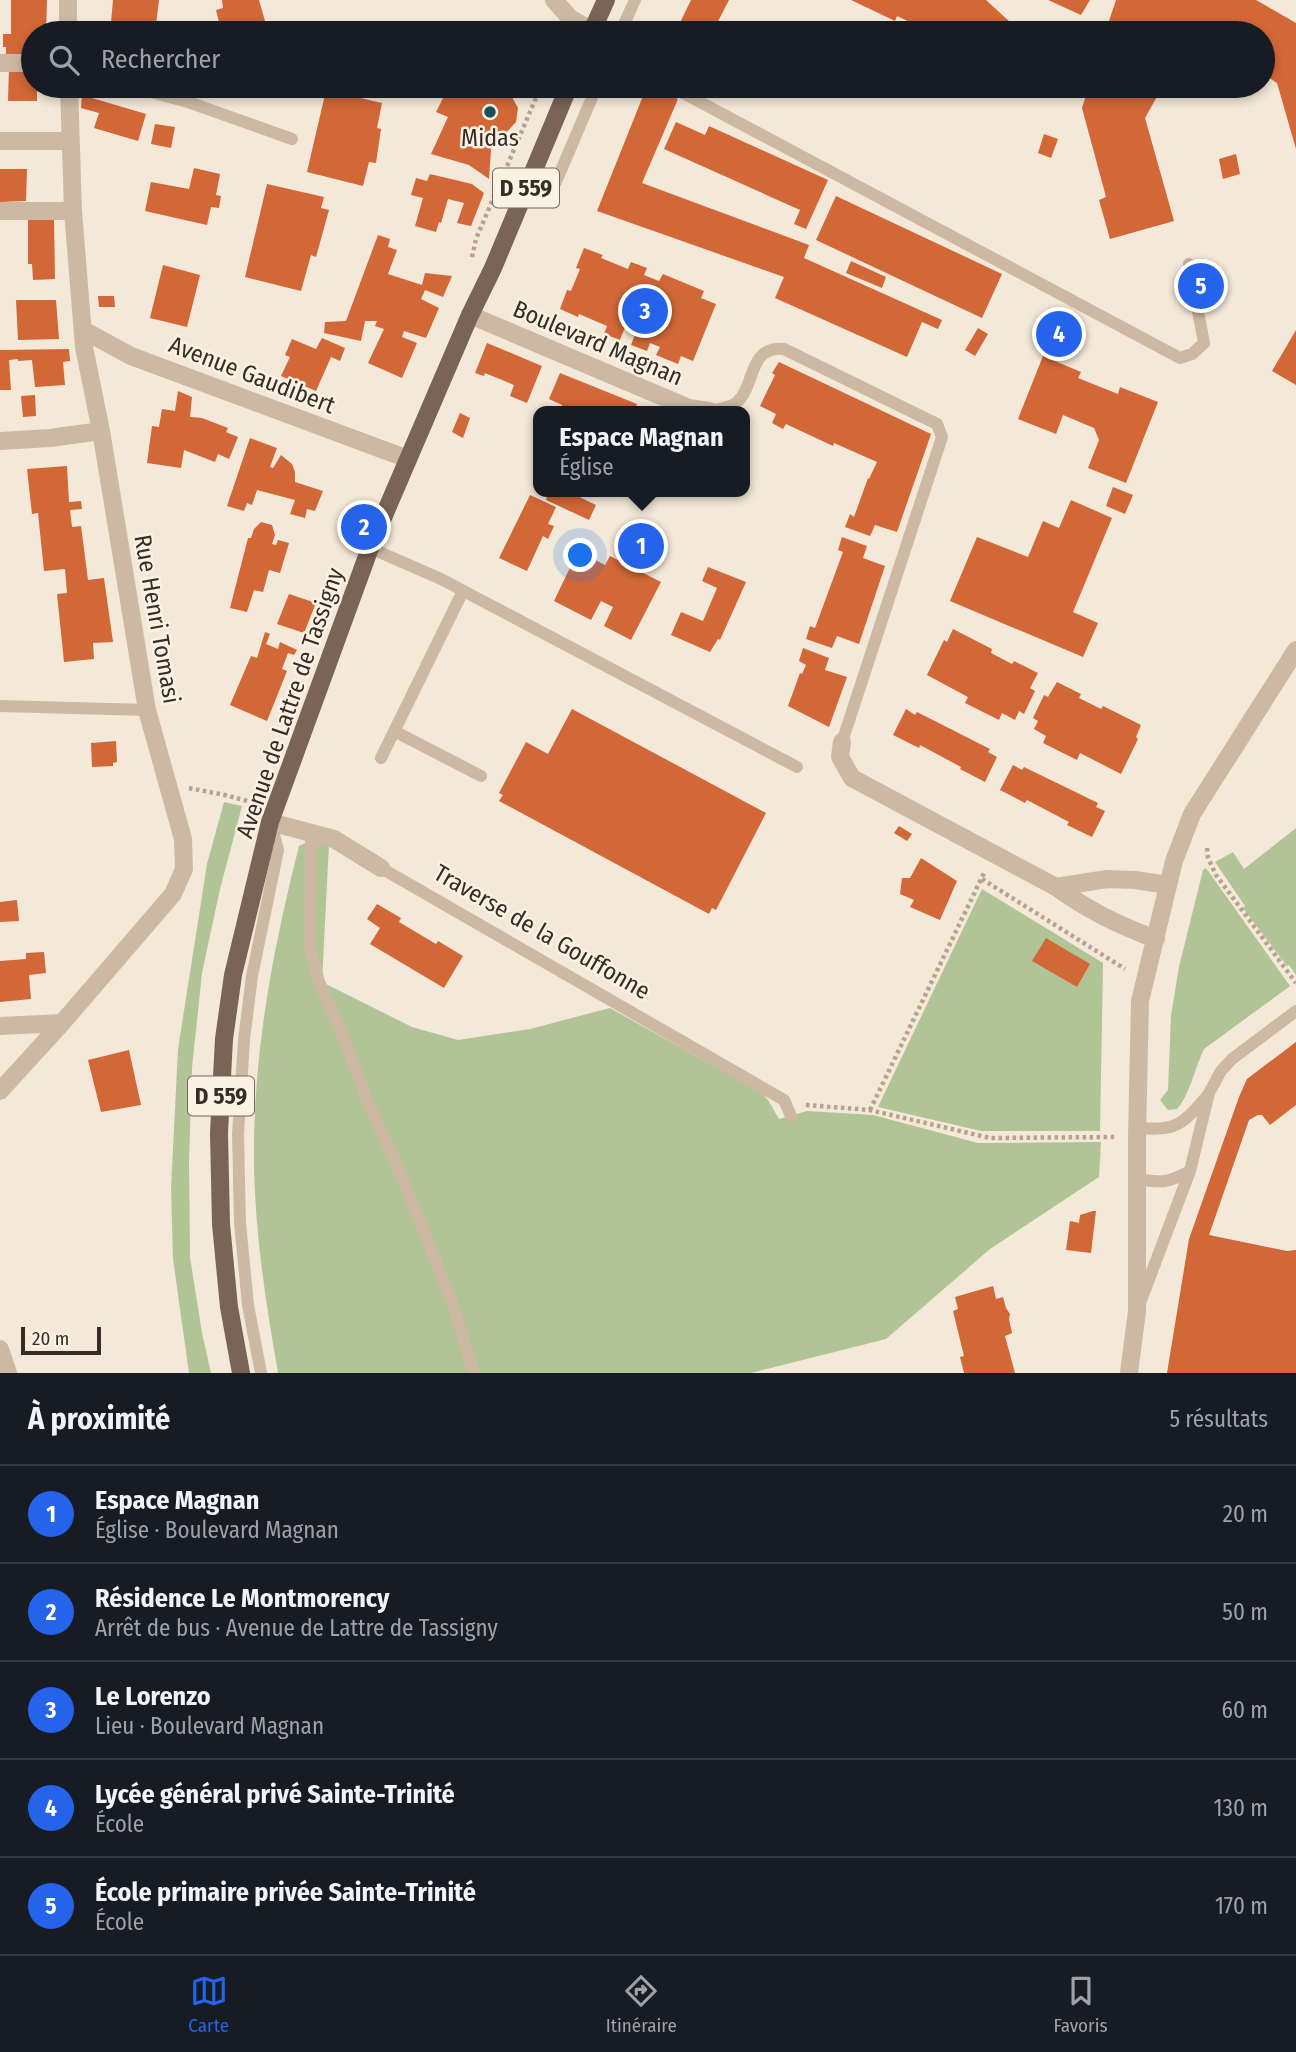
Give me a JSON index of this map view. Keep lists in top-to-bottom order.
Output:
{
  "streets": {
    "main road": ["D 559", "Avenue de Lattre de Tassigny"],
    "street": [
      "Boulevard Magnan",
      "Avenue Gaudibert",
      "Rue Henri Tomasi",
      "Traverse de la Gouffonne"
    ]
  },
  "crossings": [
    ["Boulevard Magnan", "Avenue de Lattre de Tassigny"],
    ["Avenue Gaudibert", "Rue Henri Tomasi"],
    ["Avenue Gaudibert", "Avenue de Lattre de Tassigny"],
    ["Avenue de Lattre de Tassigny", "Traverse de la Gouffonne"]
  ],
  "places": ["Midas"],
  "scale_bar": "20 m",
  "page": {
    "search": "Rechercher",
    "pins": [
      "5",
      "3",
      "4",
      "2",
      "1"
    ],
    "popup": ["Espace Magnan", "Église"],
    "scale": "20 m",
    "heading": ["À proximité", "5 résultats"],
    "list": [
      {
        "mark": "1",
        "name": "Espace Magnan",
        "note": "Église · Boulevard Magnan",
        "value": "20 m"
      },
      {
        "mark": "2",
        "name": "Résidence Le Montmorency",
        "note": "Arrêt de bus · Avenue de Lattre de Tassigny",
        "value": "50 m"
      },
      {
        "mark": "3",
        "name": "Le Lorenzo",
        "note": "Lieu · Boulevard Magnan",
        "value": "60 m"
      },
      {
        "mark": "4",
        "name": "Lycée général privé Sainte-Trinité",
        "note": "École",
        "value": "130 m"
      },
      {
        "mark": "5",
        "name": "École primaire privée Sainte-Trinité",
        "note": "École",
        "value": "170 m"
      }
    ],
    "nav": ["Carte", "Itinéraire", "Favoris"]
  }
}
